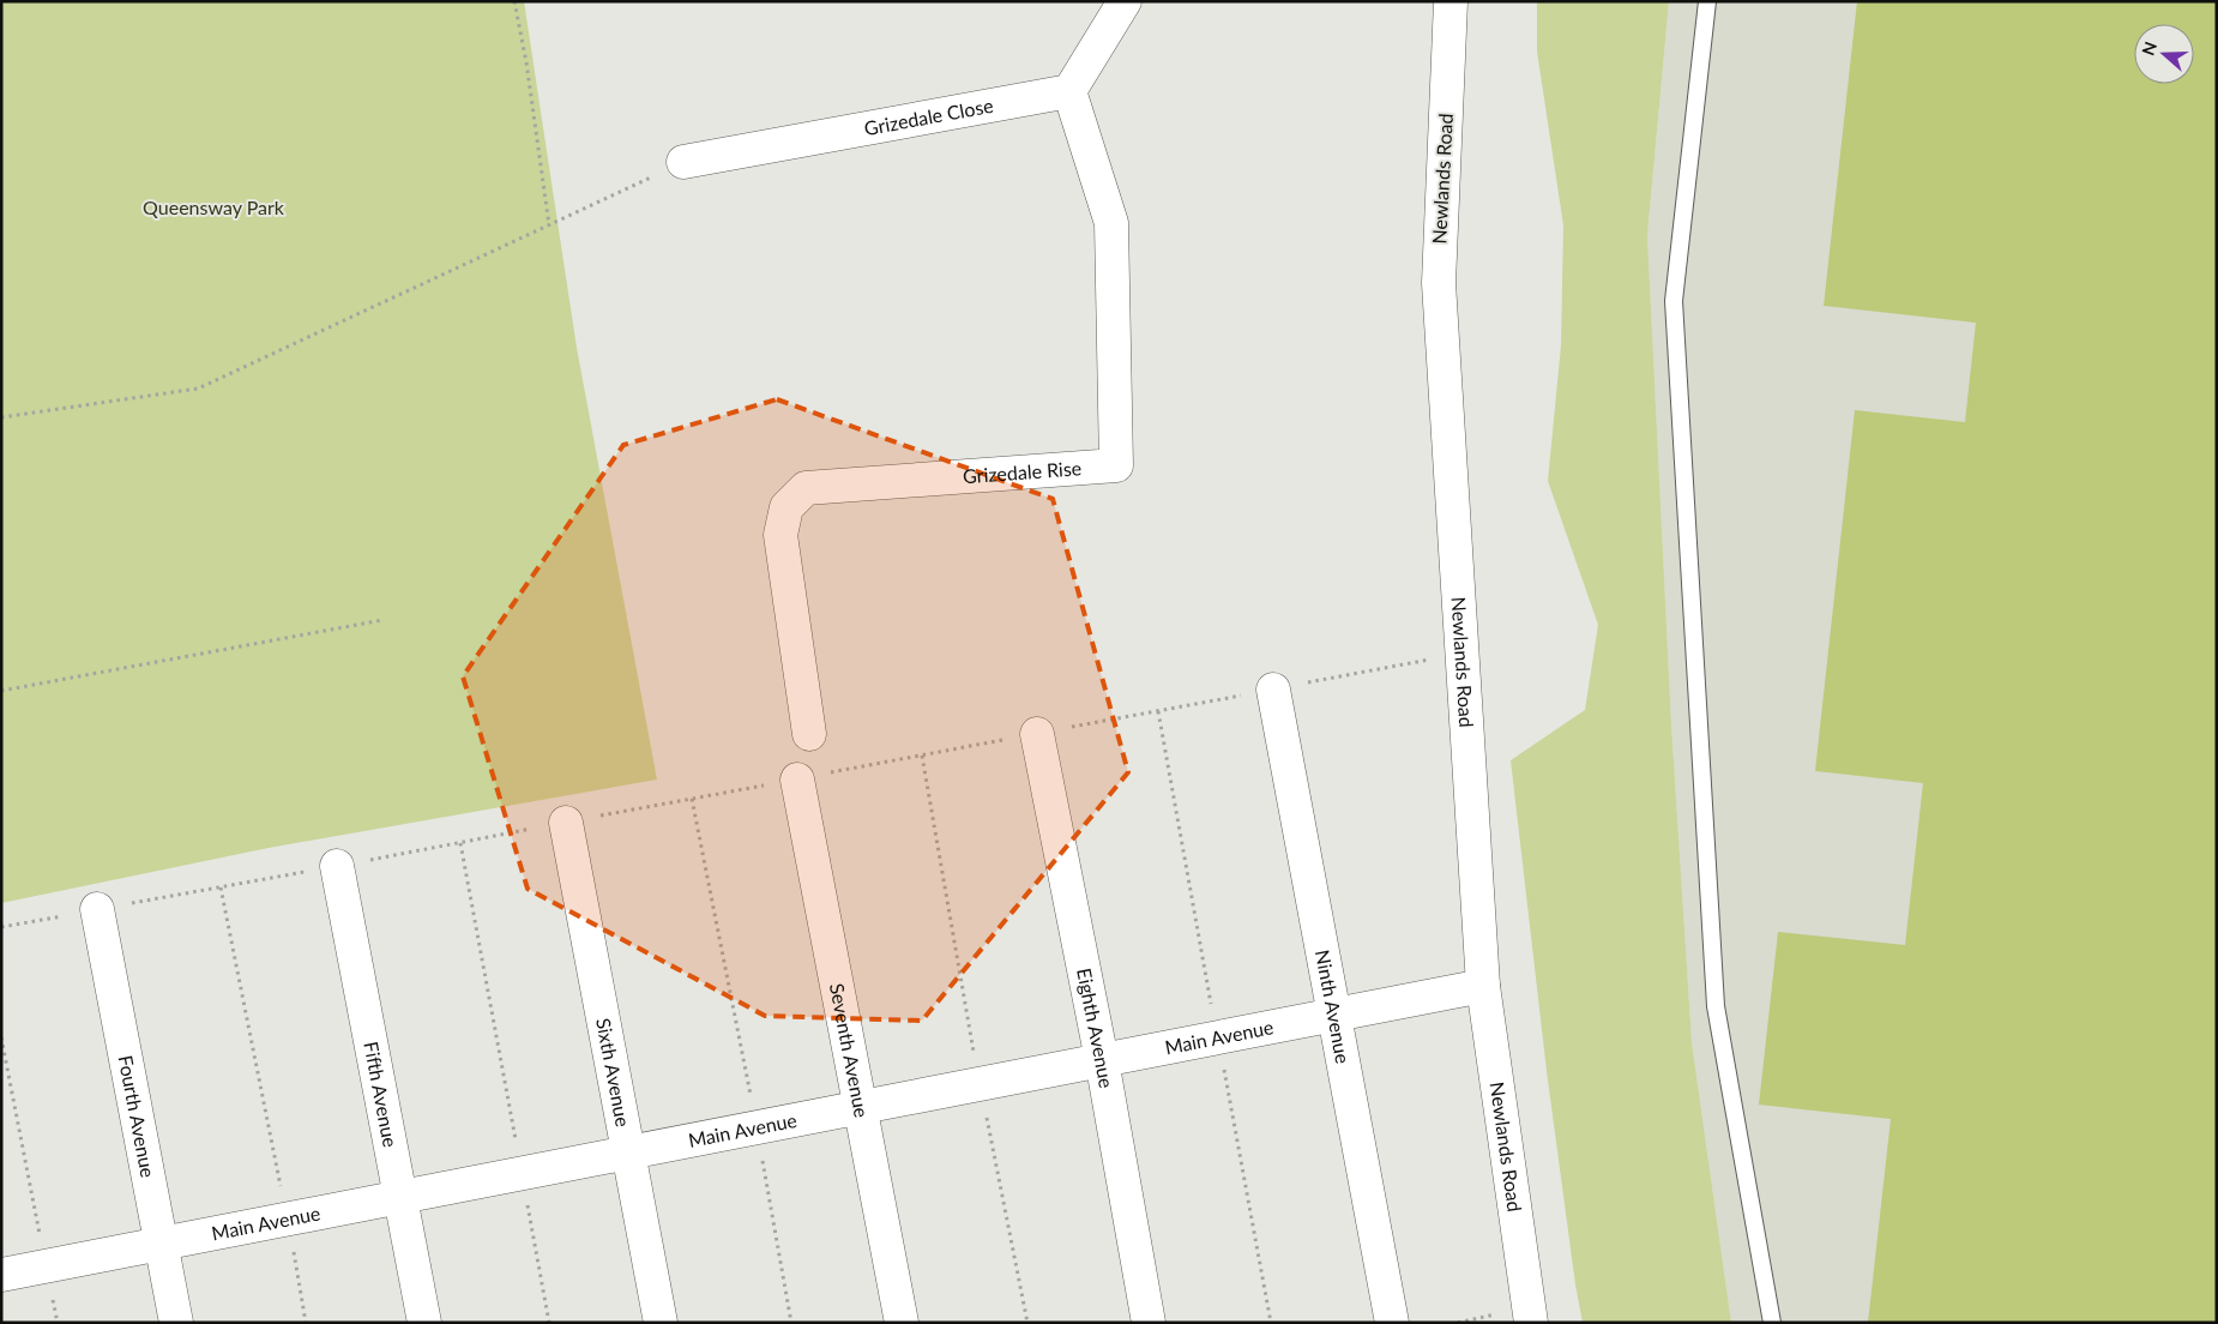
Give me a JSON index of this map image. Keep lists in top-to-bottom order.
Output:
{
  "streets": {
    "street": [
      "Grizedale Close",
      "Newlands Road",
      "Grizedale Rise",
      "Ninth Avenue",
      "Eighth Avenue",
      "Main Avenue",
      "Seventh Avenue",
      "Sixth Avenue",
      "Fifth Avenue",
      "Fourth Avenue"
    ]
  },
  "crossings": [
    ["Grizedale Close", "Grizedale Rise"],
    ["Newlands Road", "Main Avenue"],
    ["Ninth Avenue", "Main Avenue"],
    ["Eighth Avenue", "Main Avenue"],
    ["Main Avenue", "Seventh Avenue"],
    ["Main Avenue", "Sixth Avenue"],
    ["Main Avenue", "Fifth Avenue"],
    ["Main Avenue", "Fourth Avenue"]
  ],
  "parks": ["Queensway Park"],
  "north": "left"
}
